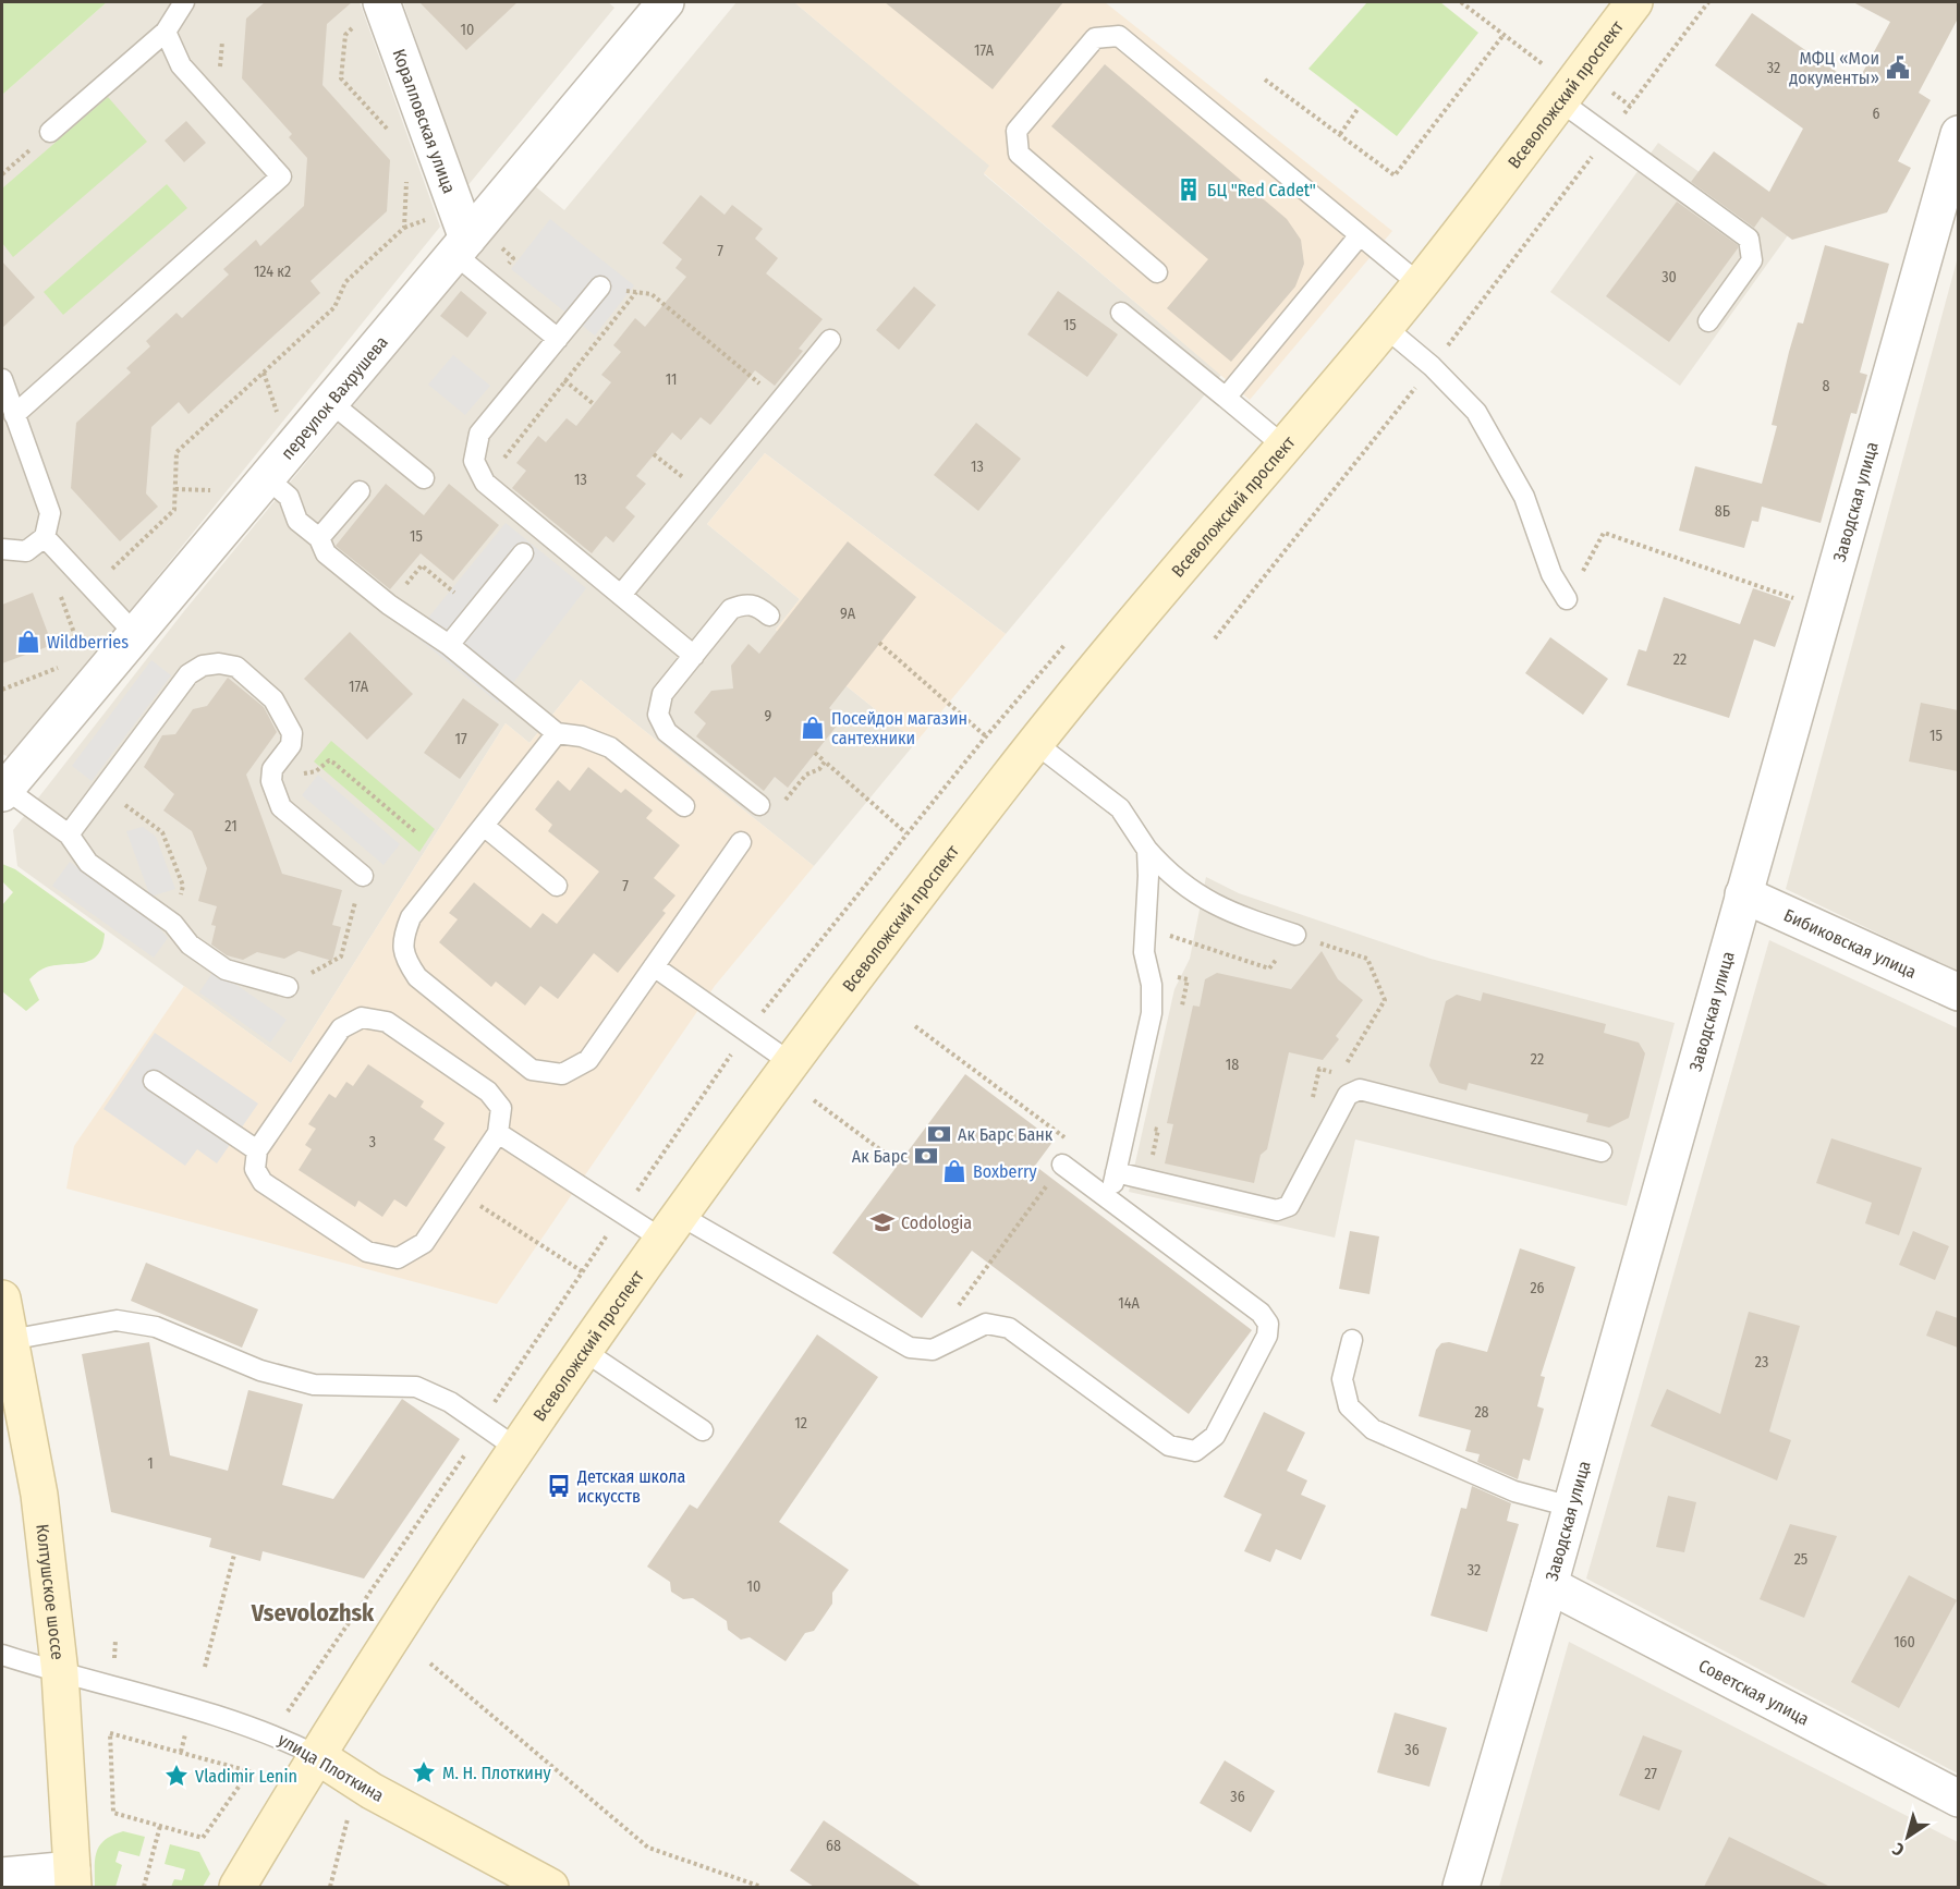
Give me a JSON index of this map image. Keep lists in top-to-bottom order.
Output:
{
  "streets": {
    "street": [
      "Всеволожский проспект",
      "Коралловская улица",
      "переулок Вахрушева",
      "Заводская улица",
      "Бибиковская улица",
      "Колтушское шоссе",
      "Советская улица",
      "улица Плоткина"
    ]
  },
  "crossings": [
    ["Всеволожский проспект", "улица Плоткина"],
    ["Коралловская улица", "переулок Вахрушева"],
    ["Заводская улица", "Бибиковская улица"],
    ["Заводская улица", "Советская улица"],
    ["Колтушское шоссе", "улица Плоткина"]
  ],
  "districts": ["Vsevolozhsk"],
  "places": {
    "public building": ["МФЦ «Мои документы»"],
    "building": ["БЦ \"Red Cadet\""],
    "shop": ["Wildberries", "Посейдон магазин сантехники", "Boxberry"],
    "bank": ["Ак Барс Банк", "Ак Барс"],
    "school or university": ["Codologia"],
    "bus stop": ["Детская школа искусств"],
    "place": ["М. Н. Плоткину", "Vladimir Lenin"]
  },
  "house_numbers": [
    "10",
    "17А",
    "32",
    "6",
    "7",
    "124 к2",
    "30",
    "15",
    "11",
    "8",
    "13",
    "13",
    "8Б",
    "15",
    "9А",
    "22",
    "17А",
    "9",
    "15",
    "17",
    "21",
    "7",
    "22",
    "18",
    "3",
    "26",
    "14А",
    "23",
    "28",
    "12",
    "1",
    "25",
    "32",
    "10",
    "160",
    "36",
    "27",
    "36",
    "68"
  ],
  "north": "bottom left"
}
